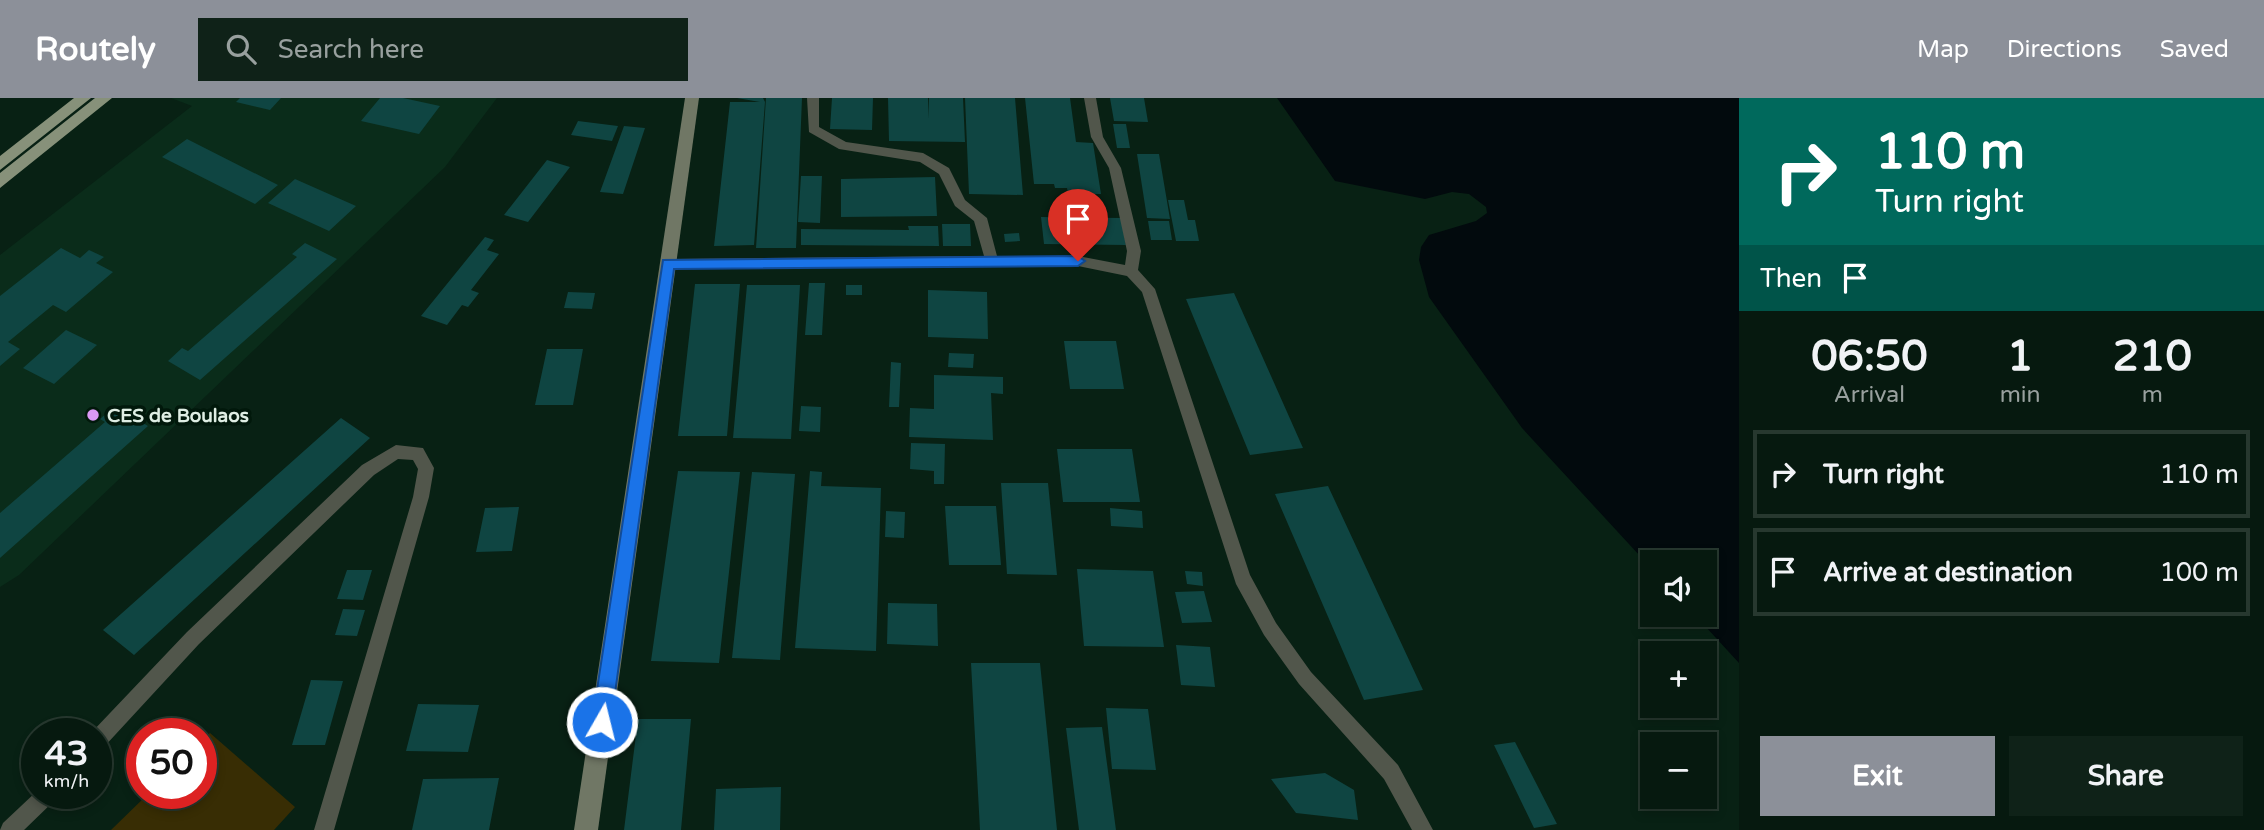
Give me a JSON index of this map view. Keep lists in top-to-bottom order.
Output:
{
  "places": ["CES de Boulaos"],
  "page": {
    "header": "Routely",
    "search": "Search here",
    "nav": ["Map", "Directions", "Saved"],
    "turn": ["110 m", "Turn right"],
    "then": "Then",
    "eta": [
      "06:50",
      "Arrival",
      "1",
      "min",
      "210",
      "m"
    ],
    "list": [
      {
        "name": "Turn right",
        "value": "110 m"
      },
      {
        "name": "Arrive at destination",
        "value": "100 m"
      }
    ],
    "map_buttons": ["+", "−"],
    "speed": "43 km/h",
    "limit": "50",
    "buttons": ["Exit", "Share"]
  }
}
